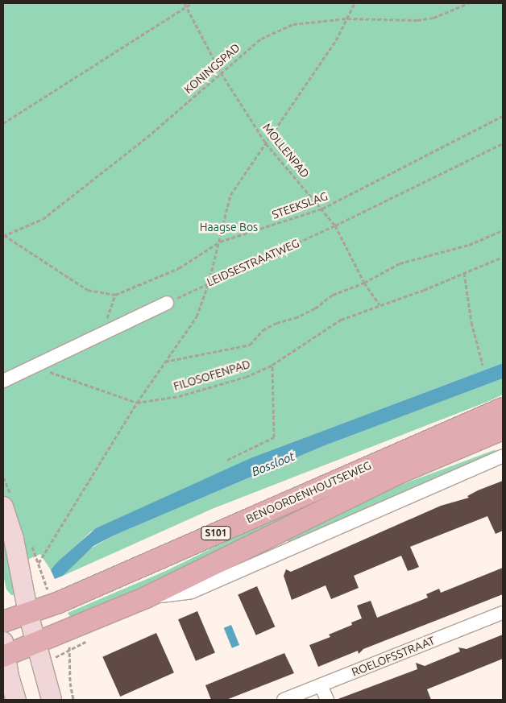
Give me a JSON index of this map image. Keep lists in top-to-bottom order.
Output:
{
  "streets": {
    "main road": ["BENOORDENHOUTSEWEG", "S101"],
    "street": ["ROELOFSSTRAAT"],
    "path": [
      "KONINGSPAD",
      "MOLLENPAD",
      "STEEKSLAG",
      "LEIDSESTRAATWEG",
      "FILOSOFENPAD"
    ]
  },
  "crossings": [
    ["KONINGSPAD", "MOLLENPAD"],
    ["MOLLENPAD", "STEEKSLAG"],
    ["MOLLENPAD", "LEIDSESTRAATWEG"],
    ["MOLLENPAD", "FILOSOFENPAD"]
  ],
  "water": ["Bossloot"],
  "parks": ["Haagse Bos"]
}
